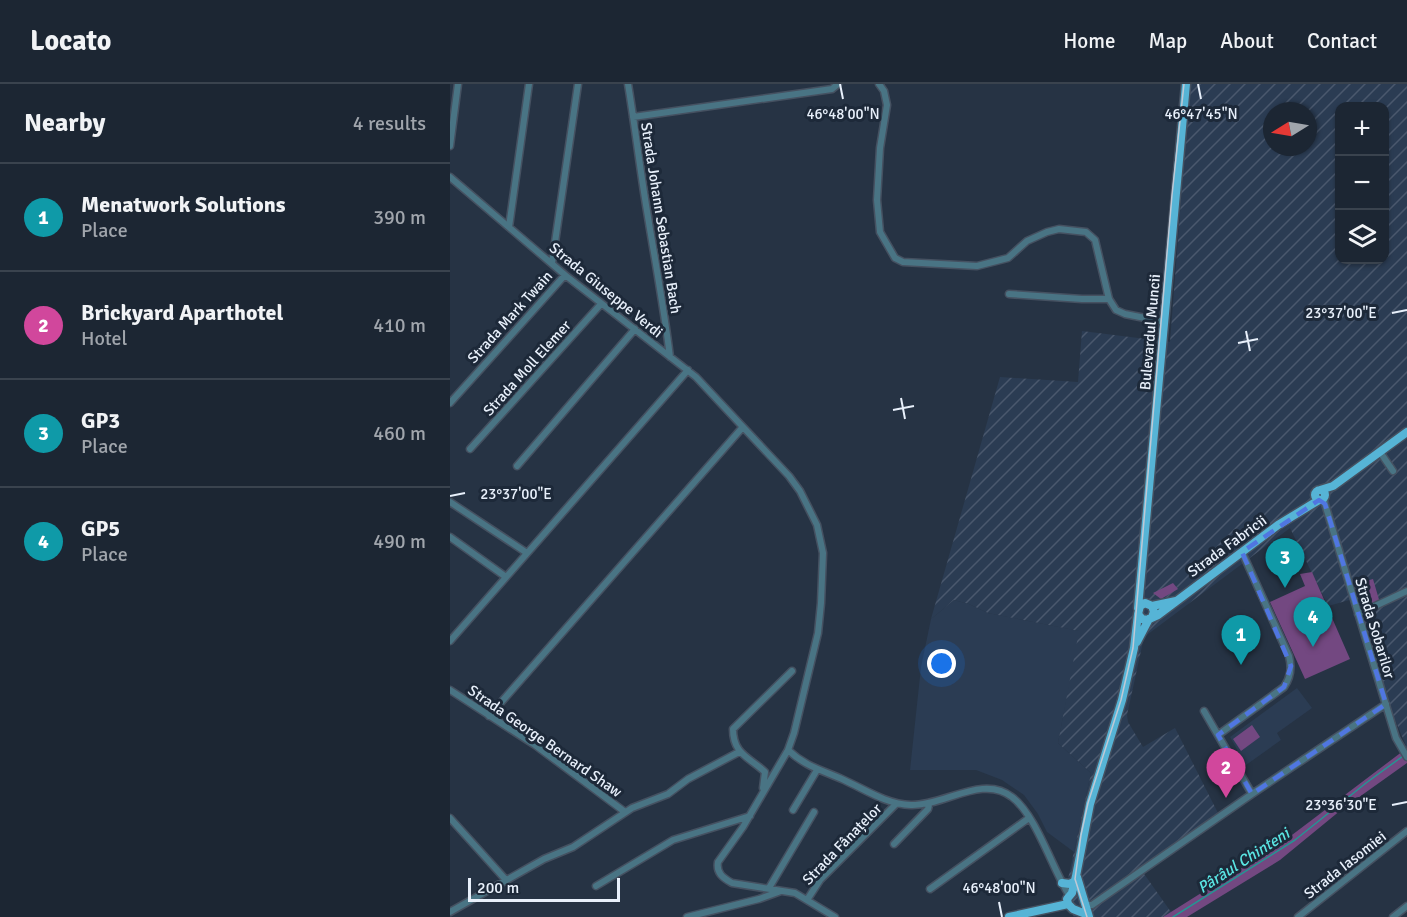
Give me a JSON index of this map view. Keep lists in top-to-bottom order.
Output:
{
  "streets": {
    "main road": ["Bulevardul Muncii", "Strada Fabricii"],
    "street": [
      "Strada Johann Sebastian Bach",
      "Strada Giuseppe Verdi",
      "Strada Mark Twain",
      "Strada Moll Elemer",
      "Strada Sobarilor",
      "Strada George Bernard Shaw",
      "Strada Fânațelor",
      "Strada Iasomiei"
    ]
  },
  "crossings": [
    ["Strada Johann Sebastian Bach", "Strada Giuseppe Verdi"],
    ["Strada Giuseppe Verdi", "Strada Mark Twain"],
    ["Strada Giuseppe Verdi", "Strada Moll Elemer"],
    ["Strada Giuseppe Verdi", "Strada Fânațelor"],
    ["Bulevardul Muncii", "Strada Fabricii"],
    ["Bulevardul Muncii", "Strada Fânațelor"],
    ["Strada Fabricii", "Strada Sobarilor"]
  ],
  "water": ["Pârâul Chinteni"],
  "scale_bar": "200 m",
  "north": "left",
  "page": {
    "header": "Locato",
    "nav": [
      "Home",
      "Map",
      "About",
      "Contact"
    ],
    "heading": ["Nearby", "4 results"],
    "map_buttons": ["+", "−"],
    "list": [
      {
        "mark": "1",
        "name": "Menatwork Solutions",
        "note": "Place",
        "value": "390 m"
      },
      {
        "mark": "2",
        "name": "Brickyard Aparthotel",
        "note": "Hotel",
        "value": "410 m"
      },
      {
        "mark": "3",
        "name": "GP3",
        "note": "Place",
        "value": "460 m"
      },
      {
        "mark": "4",
        "name": "GP5",
        "note": "Place",
        "value": "490 m"
      }
    ],
    "pins": [
      "3",
      "4",
      "1",
      "2"
    ],
    "scale": "200 m"
  },
  "coordinates": [
    "46°48'00\"N",
    "46°47'45\"N",
    "23°37'00\"E",
    "23°36'30\"E"
  ]
}
